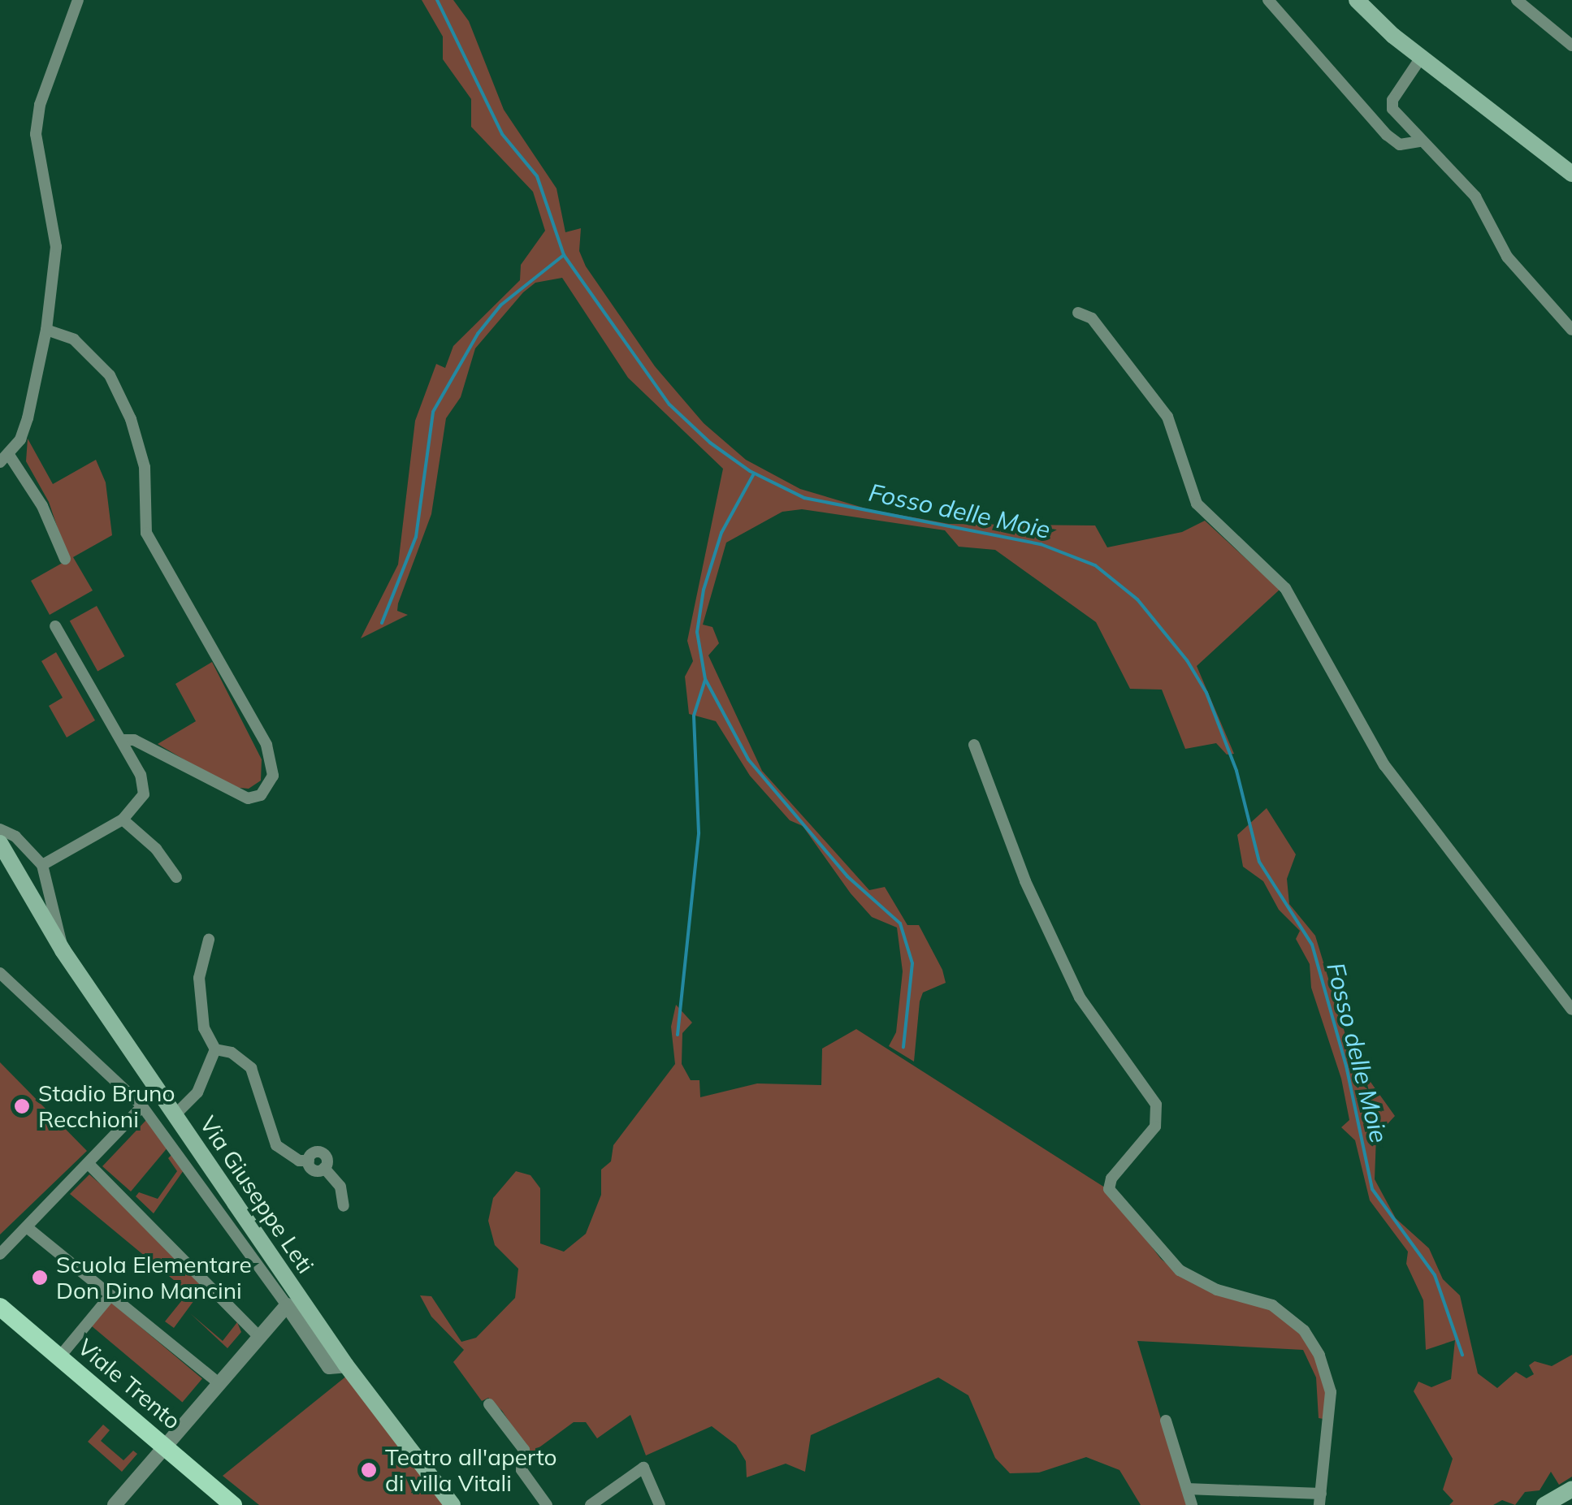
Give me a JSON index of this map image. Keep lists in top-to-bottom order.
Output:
{
  "streets": {
    "main road": ["Via Giuseppe Leti", "Viale Trento"]
  },
  "water": ["Fosso delle Moie"],
  "places": ["Stadio Bruno Recchioni", "Scuola Elementare Don Dino Mancini", "Teatro all'aperto di villa Vitali"]
}
